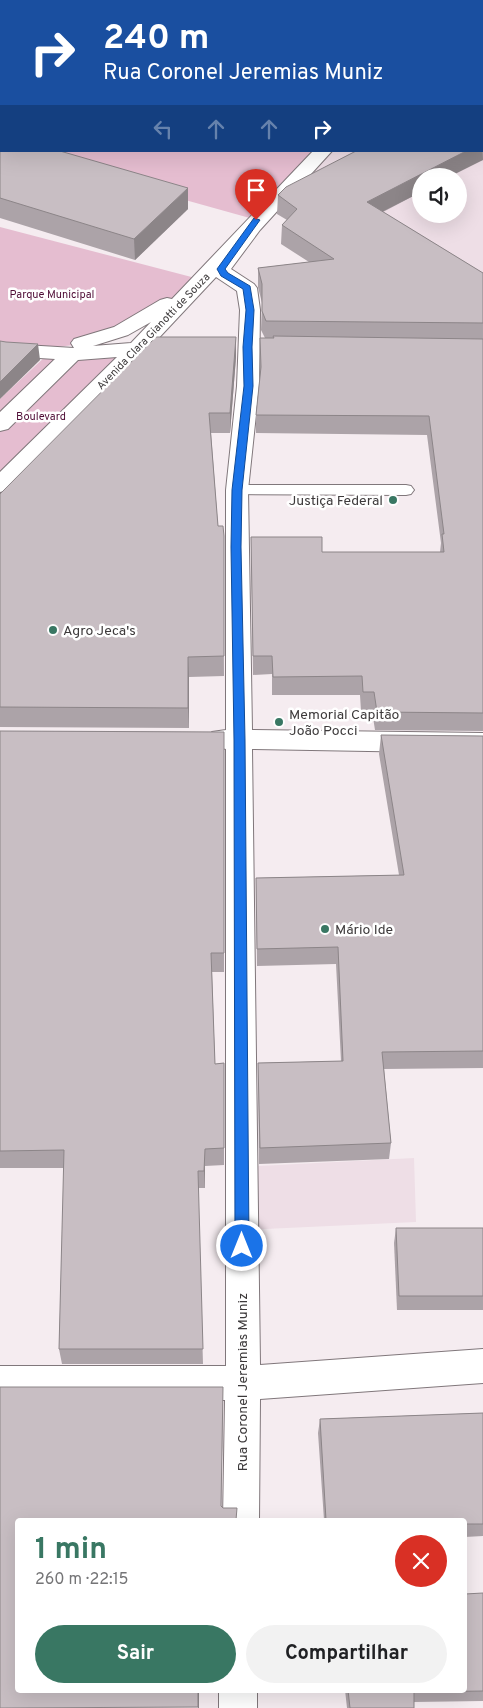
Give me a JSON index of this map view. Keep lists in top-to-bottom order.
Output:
{
  "streets": {
    "street": ["Avenida Clara Gianotti de Souza", "Rua Coronel Jeremias Muniz"]
  },
  "crossings": [
    ["Avenida Clara Gianotti de Souza", "Rua Coronel Jeremias Muniz"]
  ],
  "parks": ["Parque Municipal", "Boulevard"],
  "places": [
    "Justiça Federal",
    "Agro Jeca's",
    "Memorial Capitão João Pocci",
    "Mário Ide"
  ],
  "page": {
    "turn": ["240 m", "Rua Coronel Jeremias Muniz"],
    "heading": ["1 min", "260 m · 22:15"],
    "buttons": ["Sair", "Compartilhar"]
  }
}
